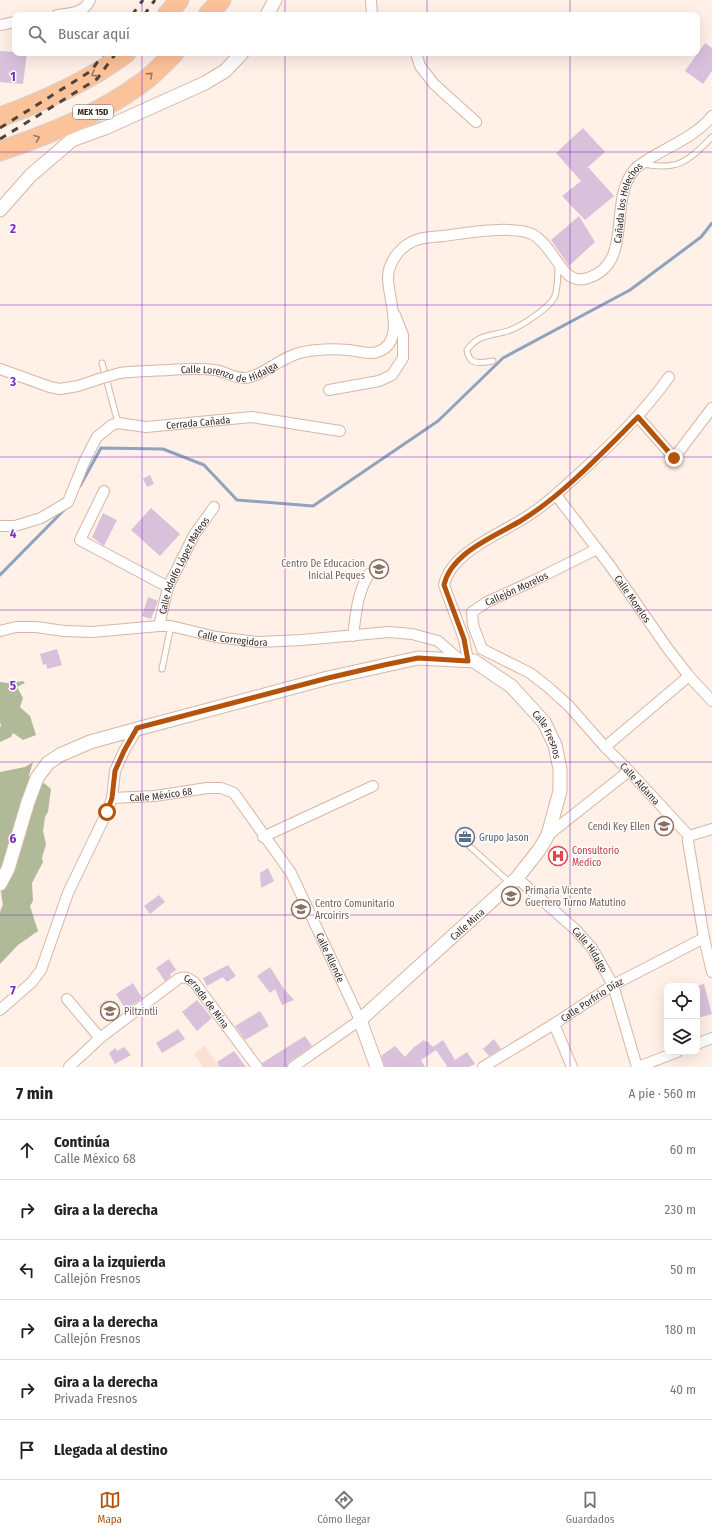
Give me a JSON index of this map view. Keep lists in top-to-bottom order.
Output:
{
  "streets": {
    "highway": ["MEX 15D"],
    "street": [
      "Cañada los Helechos",
      "Calle Lorenzo de Hidalga",
      "Cerrada Cañada",
      "Calle Adolfo López Mateos",
      "Callejón Morelos",
      "Calle Morelos",
      "Calle Corregidora",
      "Calle Fresnos",
      "Calle Aldama",
      "Calle México 68",
      "Calle Mina",
      "Calle Hidalgo",
      "Calle Allende",
      "Calle Porfirio Díaz",
      "Cerrada de Mina"
    ]
  },
  "crossings": [
    ["Cañada los Helechos", "Calle Lorenzo de Hidalga"],
    ["Calle Adolfo López Mateos", "Calle Corregidora"],
    ["Callejón Morelos", "Calle Morelos"],
    ["Callejón Morelos", "Calle Aldama"],
    ["Calle Corregidora", "Calle Fresnos"],
    ["Calle Fresnos", "Calle Mina"],
    ["Calle Aldama", "Calle Mina"],
    ["Calle México 68", "Calle Allende"],
    ["Calle Mina", "Calle Hidalgo"],
    ["Calle Mina", "Calle Allende"],
    ["Calle Hidalgo", "Calle Porfirio Díaz"]
  ],
  "places": {
    "school or university": [
      "Centro De Educacion Inicial Peques",
      "Cendi Key Ellen",
      "Primaria Vicente Guerrero Turno Matutino",
      "Centro Comunitario Arcoirirs",
      "Piltzintli"
    ],
    "office": ["Grupo Jason"],
    "hospital": ["Consultorio Medico"]
  },
  "page": {
    "search": "Buscar aquí",
    "heading": ["7 min", "A pie · 560 m"],
    "list": [
      ["Continúa", "Calle México 68", "60 m"],
      ["Gira a la derecha", "230 m"],
      ["Gira a la izquierda", "Callejón Fresnos", "50 m"],
      ["Gira a la derecha", "Callejón Fresnos", "180 m"],
      ["Gira a la derecha", "Privada Fresnos", "40 m"],
      "Llegada al destino"
    ],
    "nav": ["Mapa", "Cómo llegar", "Guardados"]
  },
  "grid": {
    "rows": [
      "1",
      "2",
      "3",
      "4",
      "5",
      "6",
      "7"
    ]
  }
}
